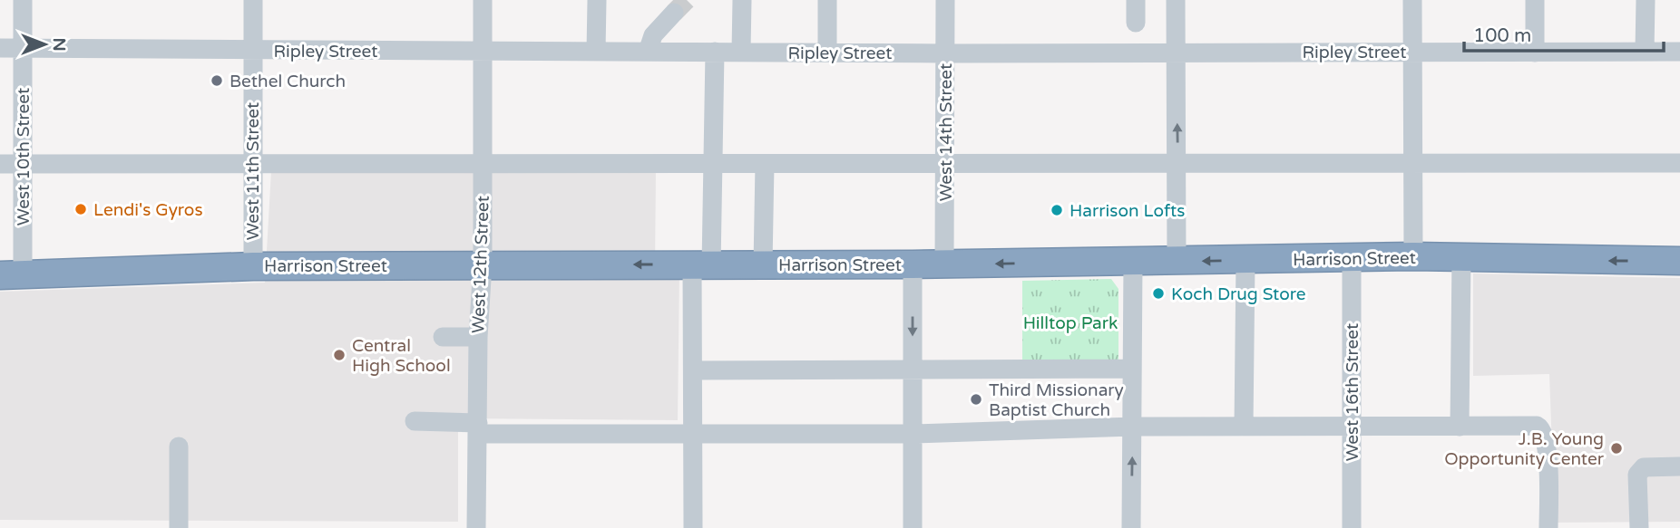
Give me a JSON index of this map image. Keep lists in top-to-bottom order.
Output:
{
  "streets": {
    "highway": ["Harrison Street"],
    "street": [
      "Ripley Street",
      "West 14th Street",
      "West 10th Street",
      "West 11th Street",
      "West 12th Street",
      "West 16th Street"
    ]
  },
  "crossings": [
    ["Ripley Street", "West 14th Street"],
    ["Ripley Street", "West 10th Street"],
    ["Ripley Street", "West 11th Street"],
    ["Ripley Street", "West 12th Street"],
    ["West 14th Street", "Harrison Street"],
    ["West 10th Street", "Harrison Street"],
    ["West 11th Street", "Harrison Street"],
    ["Harrison Street", "West 12th Street"],
    ["Harrison Street", "West 16th Street"]
  ],
  "one_way": ["Harrison Street"],
  "parks": ["Hilltop Park"],
  "places": [
    "Bethel Church",
    "Lendi's Gyros",
    "Harrison Lofts",
    "Koch Drug Store",
    "Central High School",
    "Third Missionary Baptist Church",
    "J.B. Young Opportunity Center"
  ],
  "scale_bar": "100 m",
  "north": "right"
}
